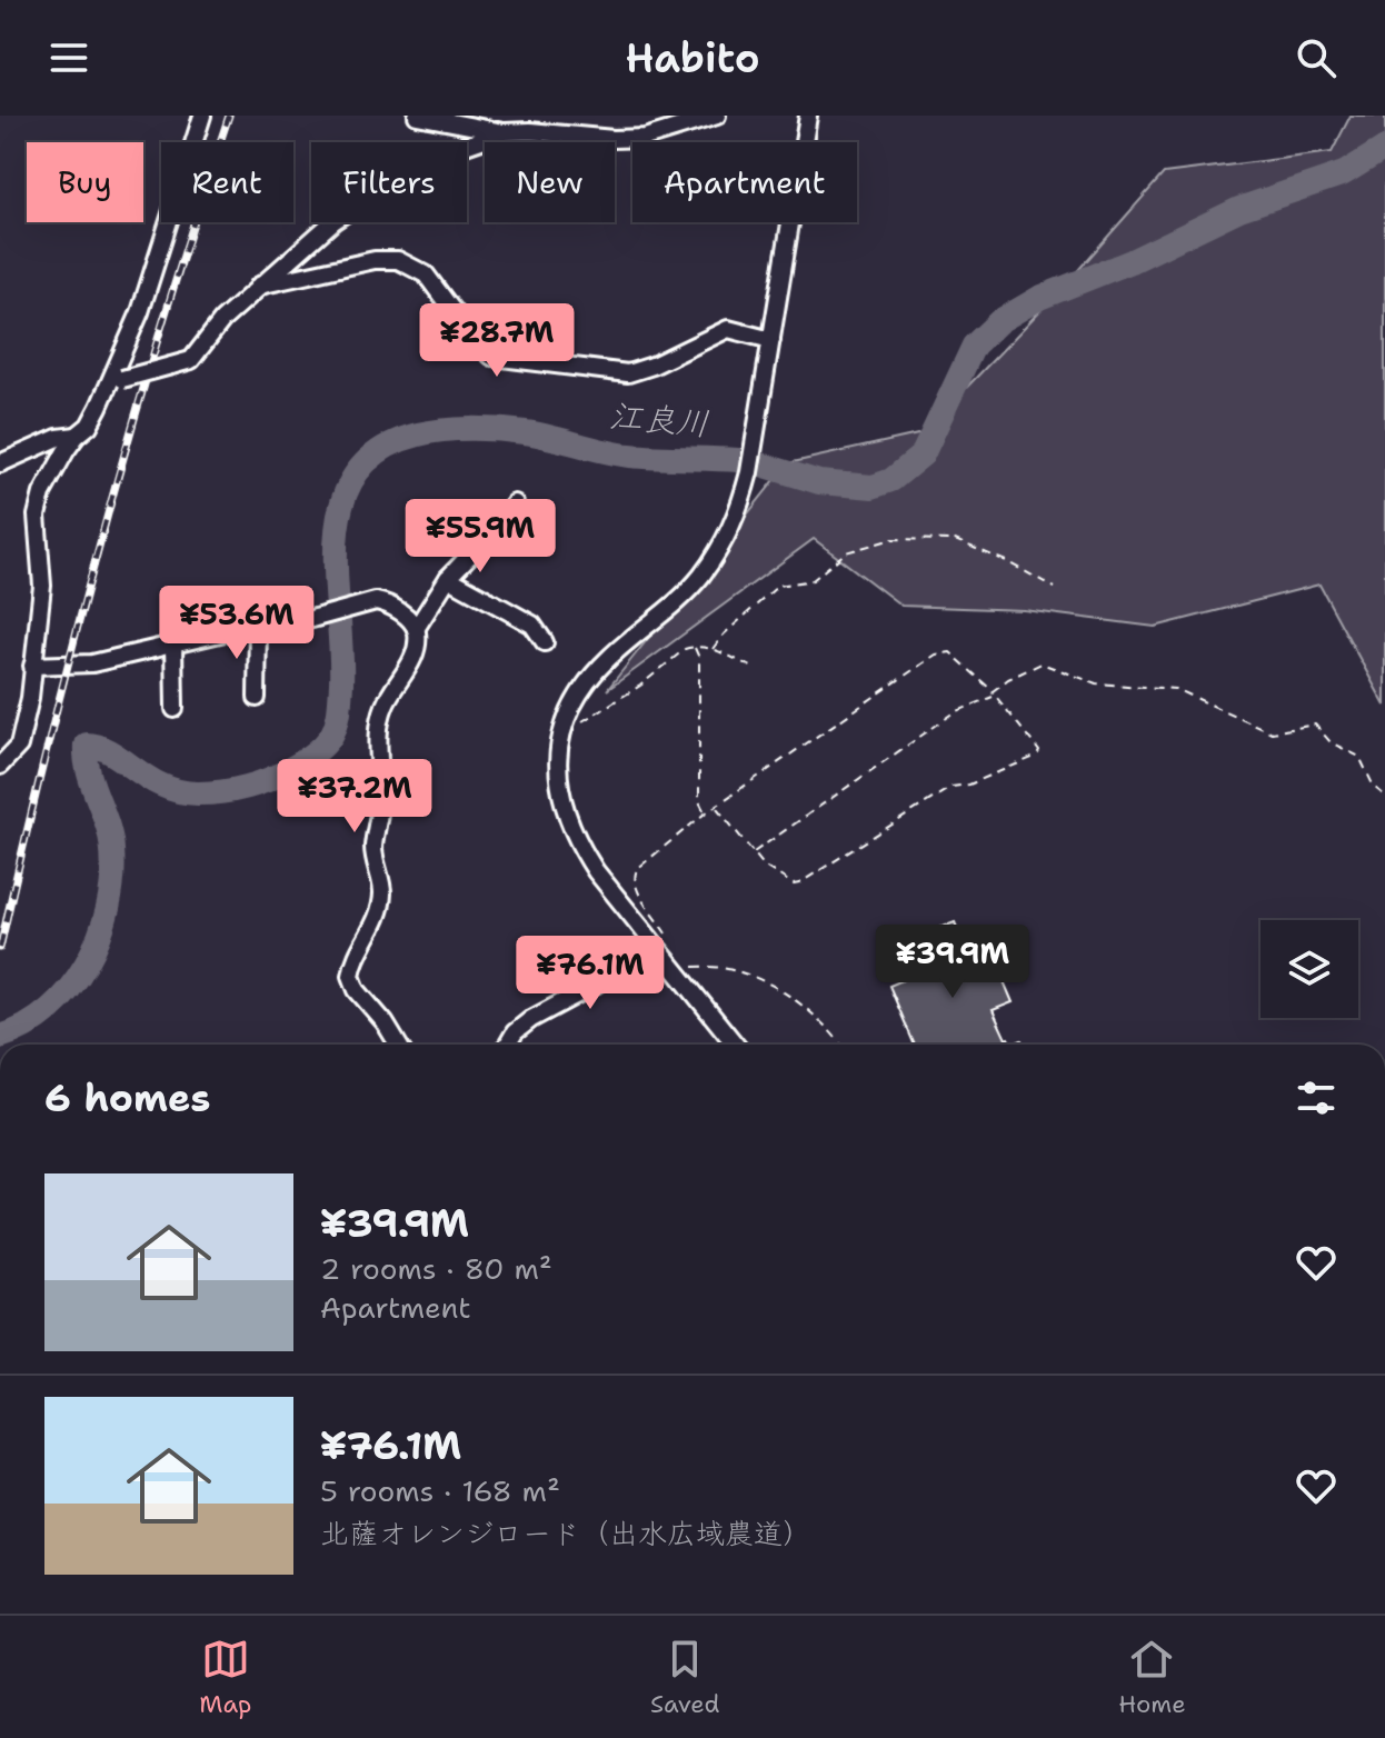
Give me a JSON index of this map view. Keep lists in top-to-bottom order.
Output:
{
  "water": ["江良川"],
  "page": {
    "header": "Habito",
    "chip": [
      "Buy",
      "Rent",
      "Filters",
      "New",
      "Apartment"
    ],
    "price": [
      "¥28.7M",
      "¥55.9M",
      "¥53.6M",
      "¥37.2M",
      "¥39.9M",
      "¥76.1M"
    ],
    "heading": "6 homes",
    "list": [
      {
        "name": "¥39.9M",
        "note": "2 rooms · 80 m² · Apartment"
      },
      {
        "name": "¥76.1M",
        "note": "5 rooms · 168 m² · 北薩オレンジロード（出水広域農道）"
      }
    ],
    "tabs": ["Map", "Saved", "Home"]
  }
}
